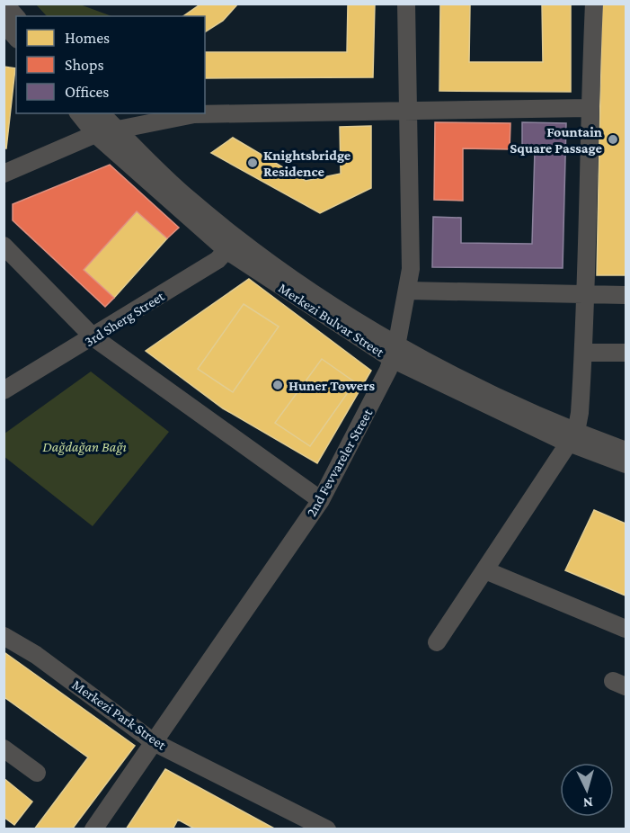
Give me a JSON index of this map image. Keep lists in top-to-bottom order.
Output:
{
  "streets": {
    "street": [
      "3rd Sherg Street",
      "Merkezi Bulvar Street",
      "2nd Fevvareler Street",
      "Merkezi Park Street"
    ]
  },
  "crossings": [
    ["3rd Sherg Street", "Merkezi Bulvar Street"],
    ["Merkezi Bulvar Street", "2nd Fevvareler Street"],
    ["2nd Fevvareler Street", "Merkezi Park Street"]
  ],
  "parks": ["Dağdağan Bağı"],
  "places": ["Fountain Square Passage", "Knightsbridge Residence", "Huner Towers"],
  "legend": ["Homes", "Shops", "Offices"],
  "north": "bottom"
}
